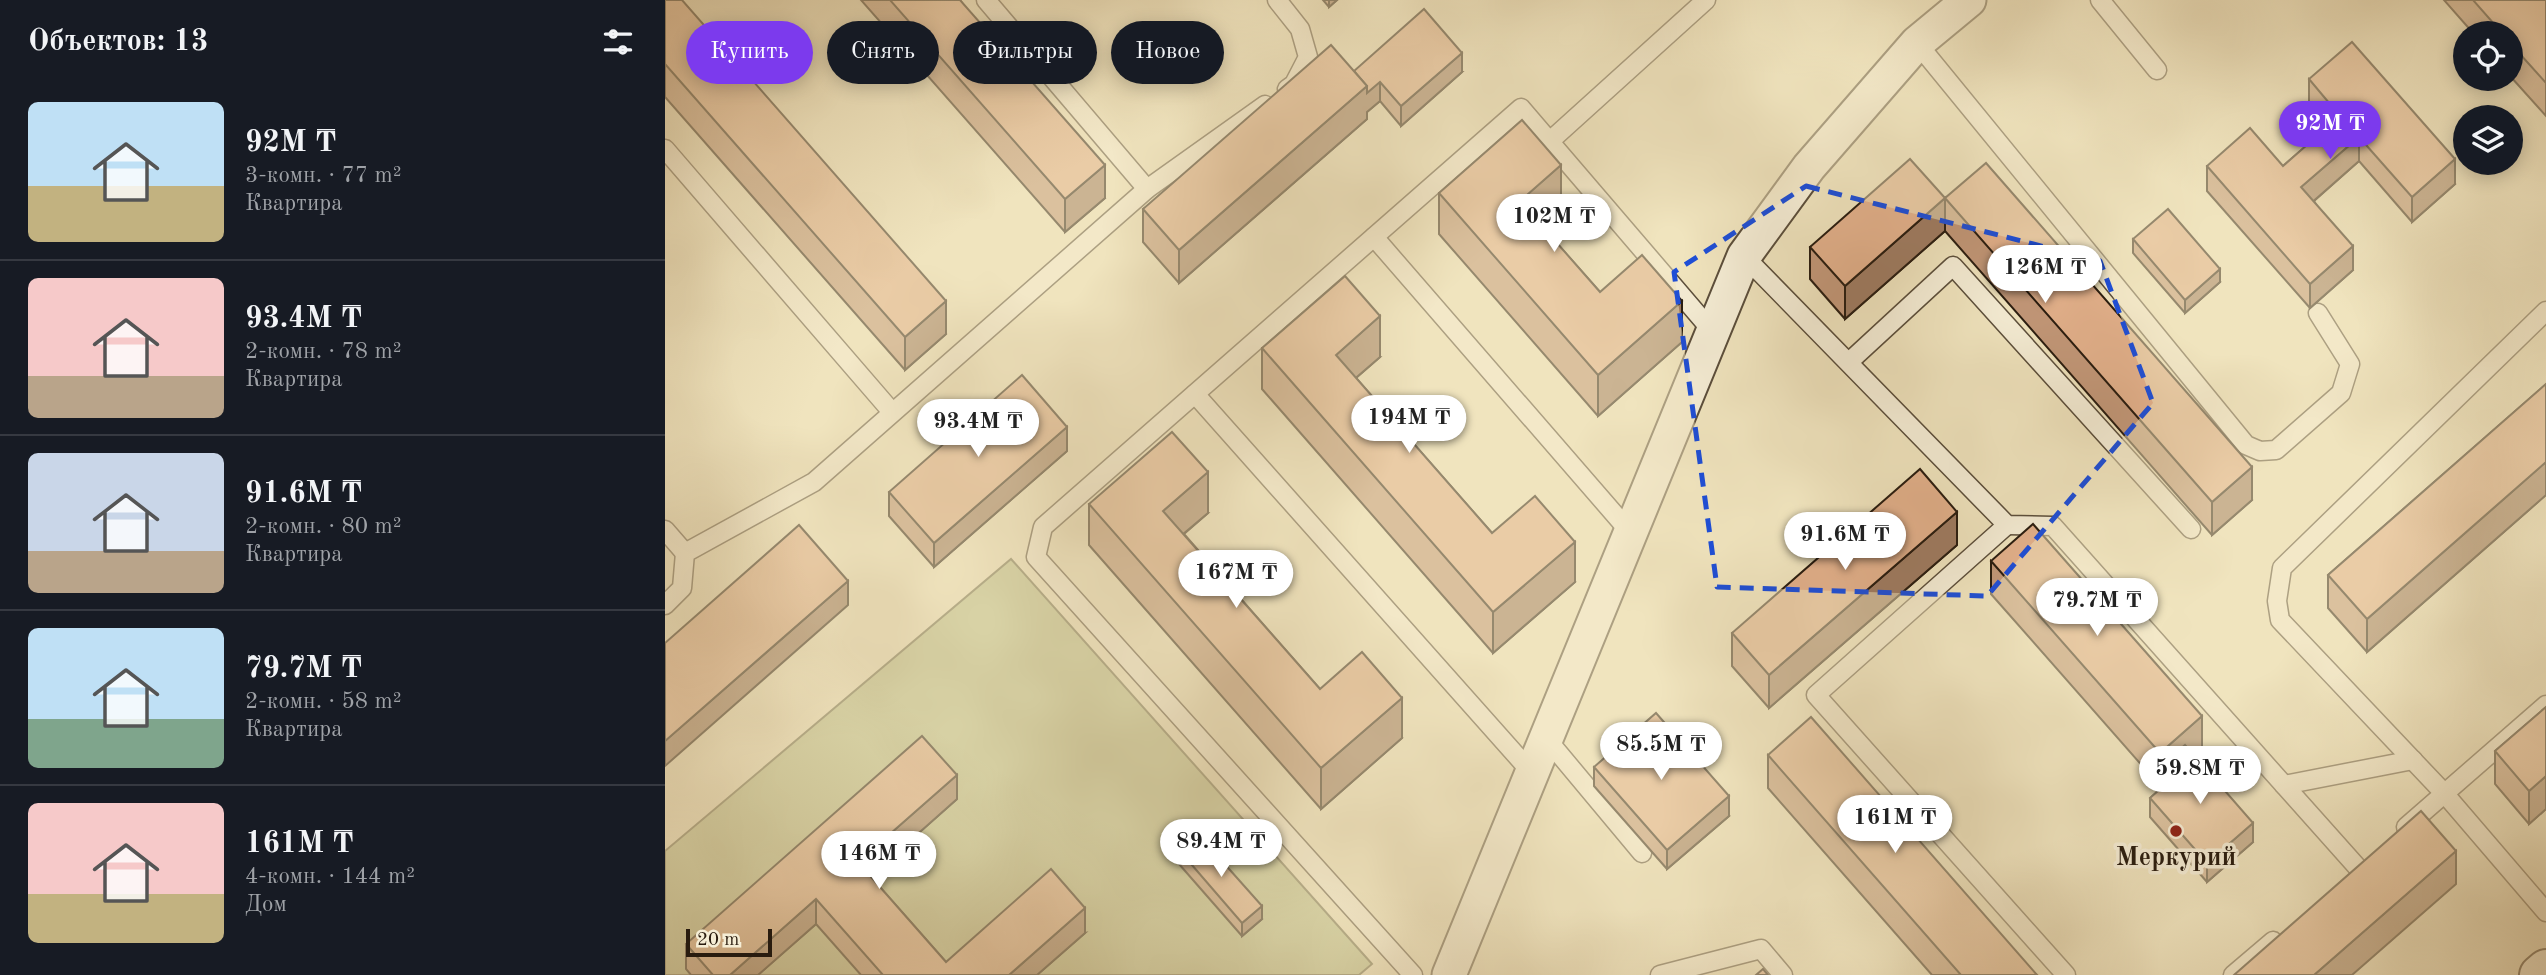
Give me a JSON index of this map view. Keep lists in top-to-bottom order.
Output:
{
  "places": ["Меркурий"],
  "scale_bar": "20 m",
  "page": {
    "heading": "Объектов: 13",
    "chip": [
      "Купить",
      "Снять",
      "Фильтры",
      "Новое"
    ],
    "list": [
      {
        "name": "92M ₸",
        "note": "3-комн. · 77 m² · Квартира"
      },
      {
        "name": "93.4M ₸",
        "note": "2-комн. · 78 m² · Квартира"
      },
      {
        "name": "91.6M ₸",
        "note": "2-комн. · 80 m² · Квартира"
      },
      {
        "name": "79.7M ₸",
        "note": "2-комн. · 58 m² · Квартира"
      },
      {
        "name": "161M ₸",
        "note": "4-комн. · 144 m² · Дом"
      }
    ],
    "price": [
      "92M ₸",
      "102M ₸",
      "126M ₸",
      "194M ₸",
      "93.4M ₸",
      "91.6M ₸",
      "167M ₸",
      "79.7M ₸",
      "85.5M ₸",
      "59.8M ₸",
      "161M ₸",
      "89.4M ₸",
      "146M ₸"
    ],
    "scale": "20 m"
  }
}
